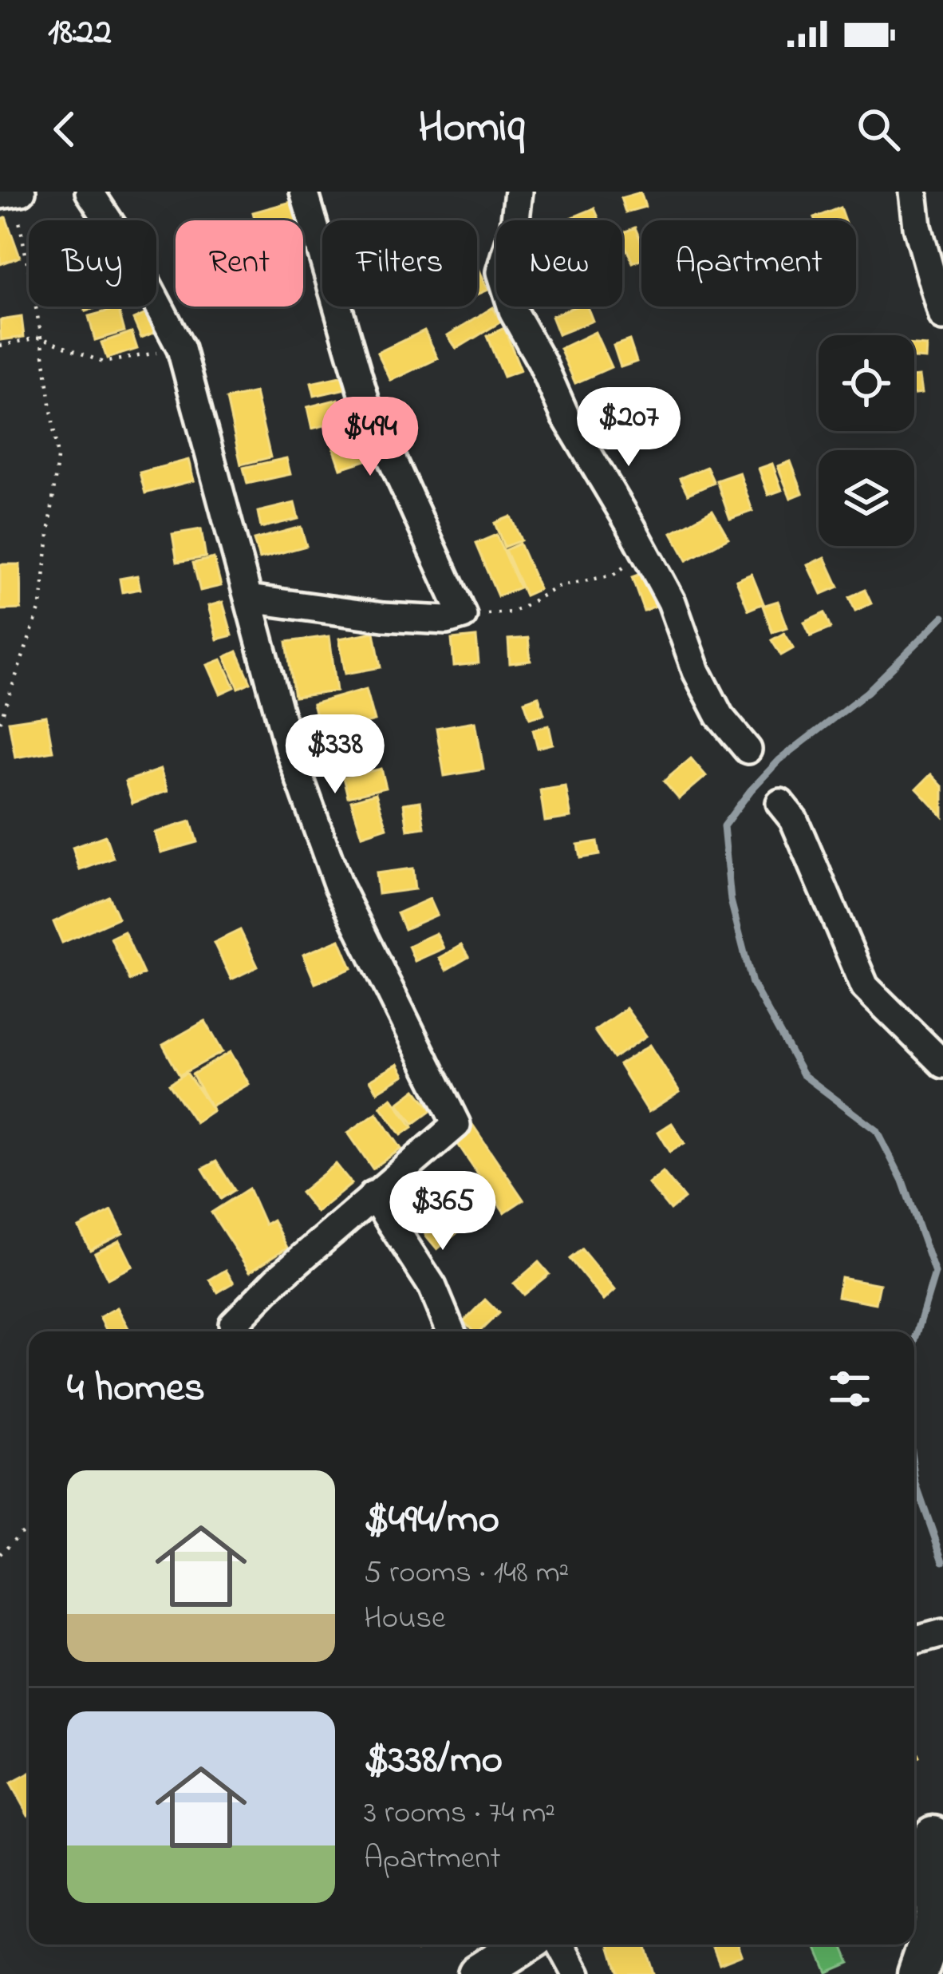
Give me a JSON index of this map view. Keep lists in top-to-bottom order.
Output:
{
  "page": {
    "status": "18:22",
    "header": "Homiq",
    "chip": [
      "Buy",
      "Rent",
      "Filters",
      "New",
      "Apartment"
    ],
    "price": [
      "$207",
      "$494",
      "$338",
      "$365"
    ],
    "heading": "4 homes",
    "list": [
      {
        "name": "$494/mo",
        "note": "5 rooms · 148 m² · House"
      },
      {
        "name": "$338/mo",
        "note": "3 rooms · 74 m² · Apartment"
      }
    ]
  }
}
